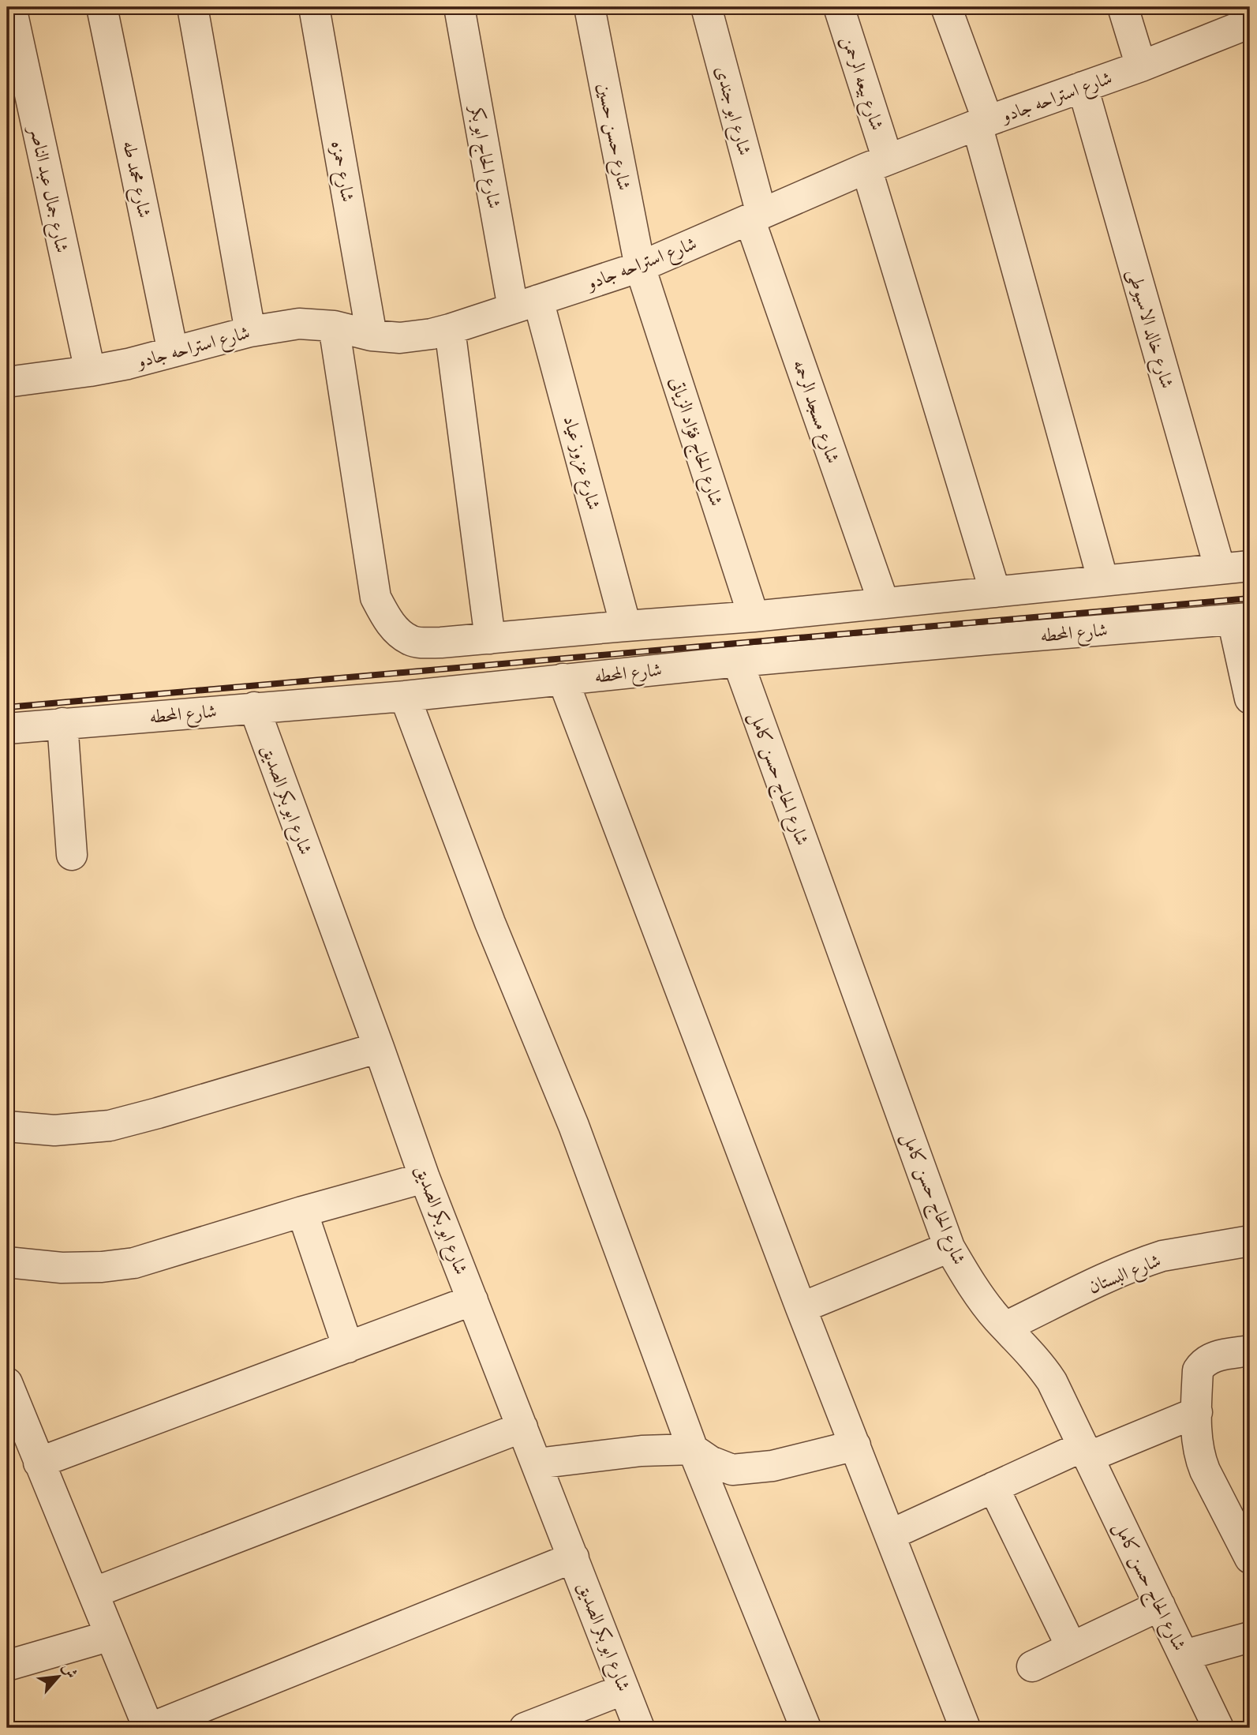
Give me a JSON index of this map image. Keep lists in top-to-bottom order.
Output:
{
  "streets": {
    "street": [
      "شارع بيعه الرحمن",
      "شارع استراحه جادو",
      "شارع ابو جندى",
      "شارع حسن حسين",
      "شارع الحاج ابو بكر",
      "شارع حمزه",
      "شارع محمد طه",
      "شارع جمال عبد الناصر",
      "شارع خالد الاسيوطى",
      "شارع مسجد الرحمه",
      "شارع الحاج فؤاد الزياتى",
      "شارع عزوز عياد",
      "شارع المحطه",
      "شارع الحاج حسن كامل",
      "شارع ابو بكر الصديق",
      "شارع البستان"
    ]
  },
  "crossings": [
    ["شارع بيعه الرحمن", "شارع استراحه جادو"],
    ["شارع استراحه جادو", "شارع ابو جندى"],
    ["شارع استراحه جادو", "شارع حسن حسين"],
    ["شارع استراحه جادو", "شارع الحاج ابو بكر"],
    ["شارع استراحه جادو", "شارع حمزه"],
    ["شارع استراحه جادو", "شارع محمد طه"],
    ["شارع استراحه جادو", "شارع جمال عبد الناصر"],
    ["شارع استراحه جادو", "شارع خالد الاسيوطى"],
    ["شارع استراحه جادو", "شارع مسجد الرحمه"],
    ["شارع استراحه جادو", "شارع الحاج فؤاد الزياتى"],
    ["شارع استراحه جادو", "شارع عزوز عياد"],
    ["شارع ابو جندى", "شارع مسجد الرحمه"],
    ["شارع حسن حسين", "شارع الحاج فؤاد الزياتى"],
    ["شارع الحاج ابو بكر", "شارع عزوز عياد"],
    ["شارع المحطه", "شارع الحاج حسن كامل"],
    ["شارع المحطه", "شارع ابو بكر الصديق"],
    ["شارع الحاج حسن كامل", "شارع البستان"]
  ],
  "north": "top right"
}
